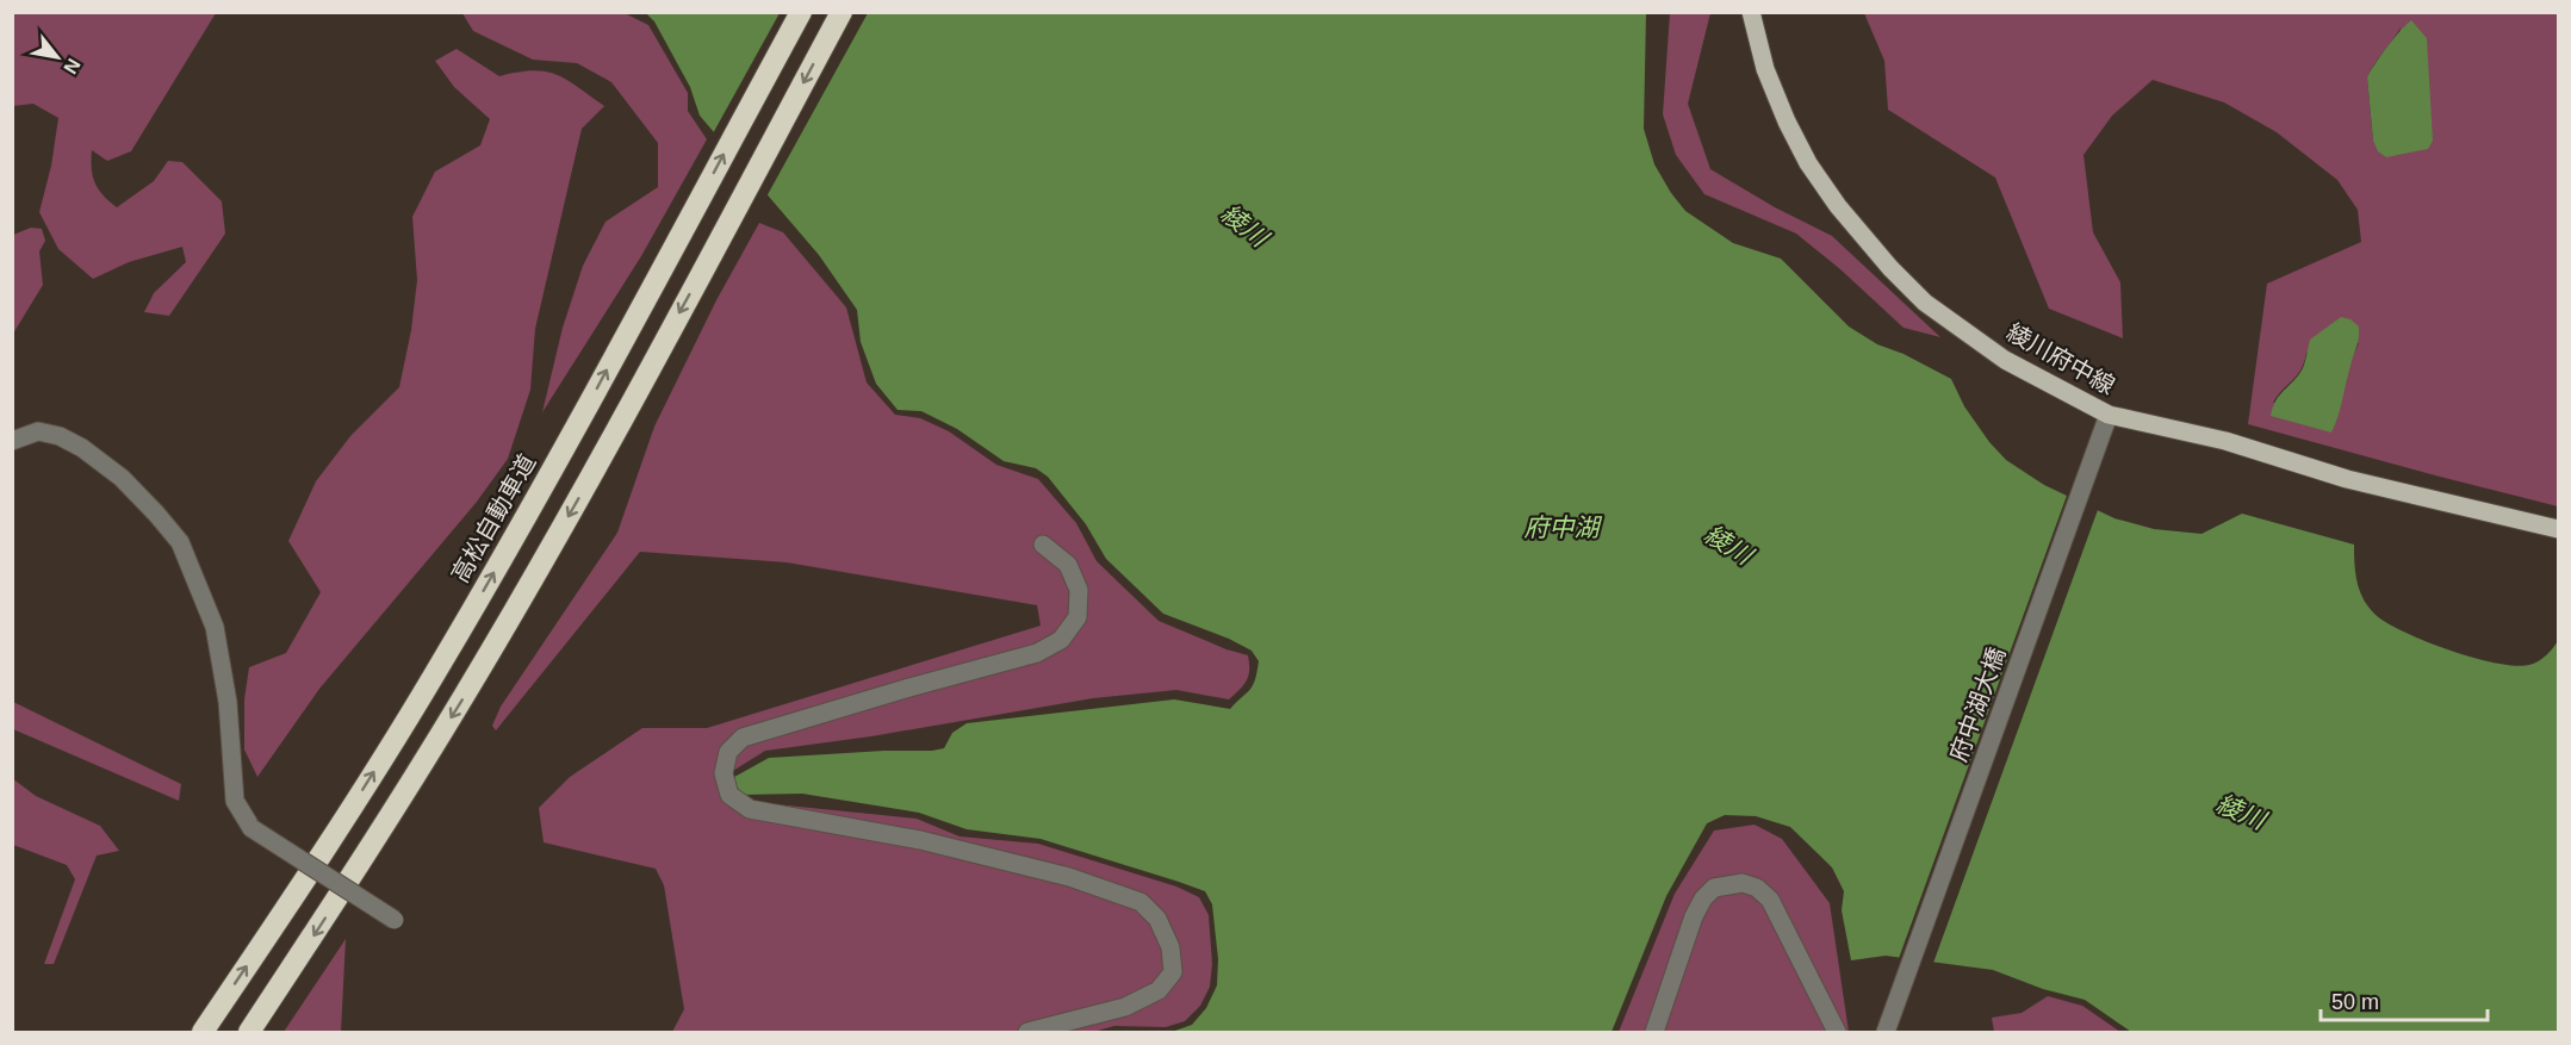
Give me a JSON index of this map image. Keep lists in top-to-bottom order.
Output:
{
  "streets": {
    "highway": ["高松自動車道"],
    "main road": ["綾川府中線"],
    "street": ["府中湖大橋"]
  },
  "crossings": [
    ["綾川府中線", "府中湖大橋"]
  ],
  "water": ["綾川", "府中湖"],
  "scale_bar": "50 m",
  "north": "bottom right"
}
